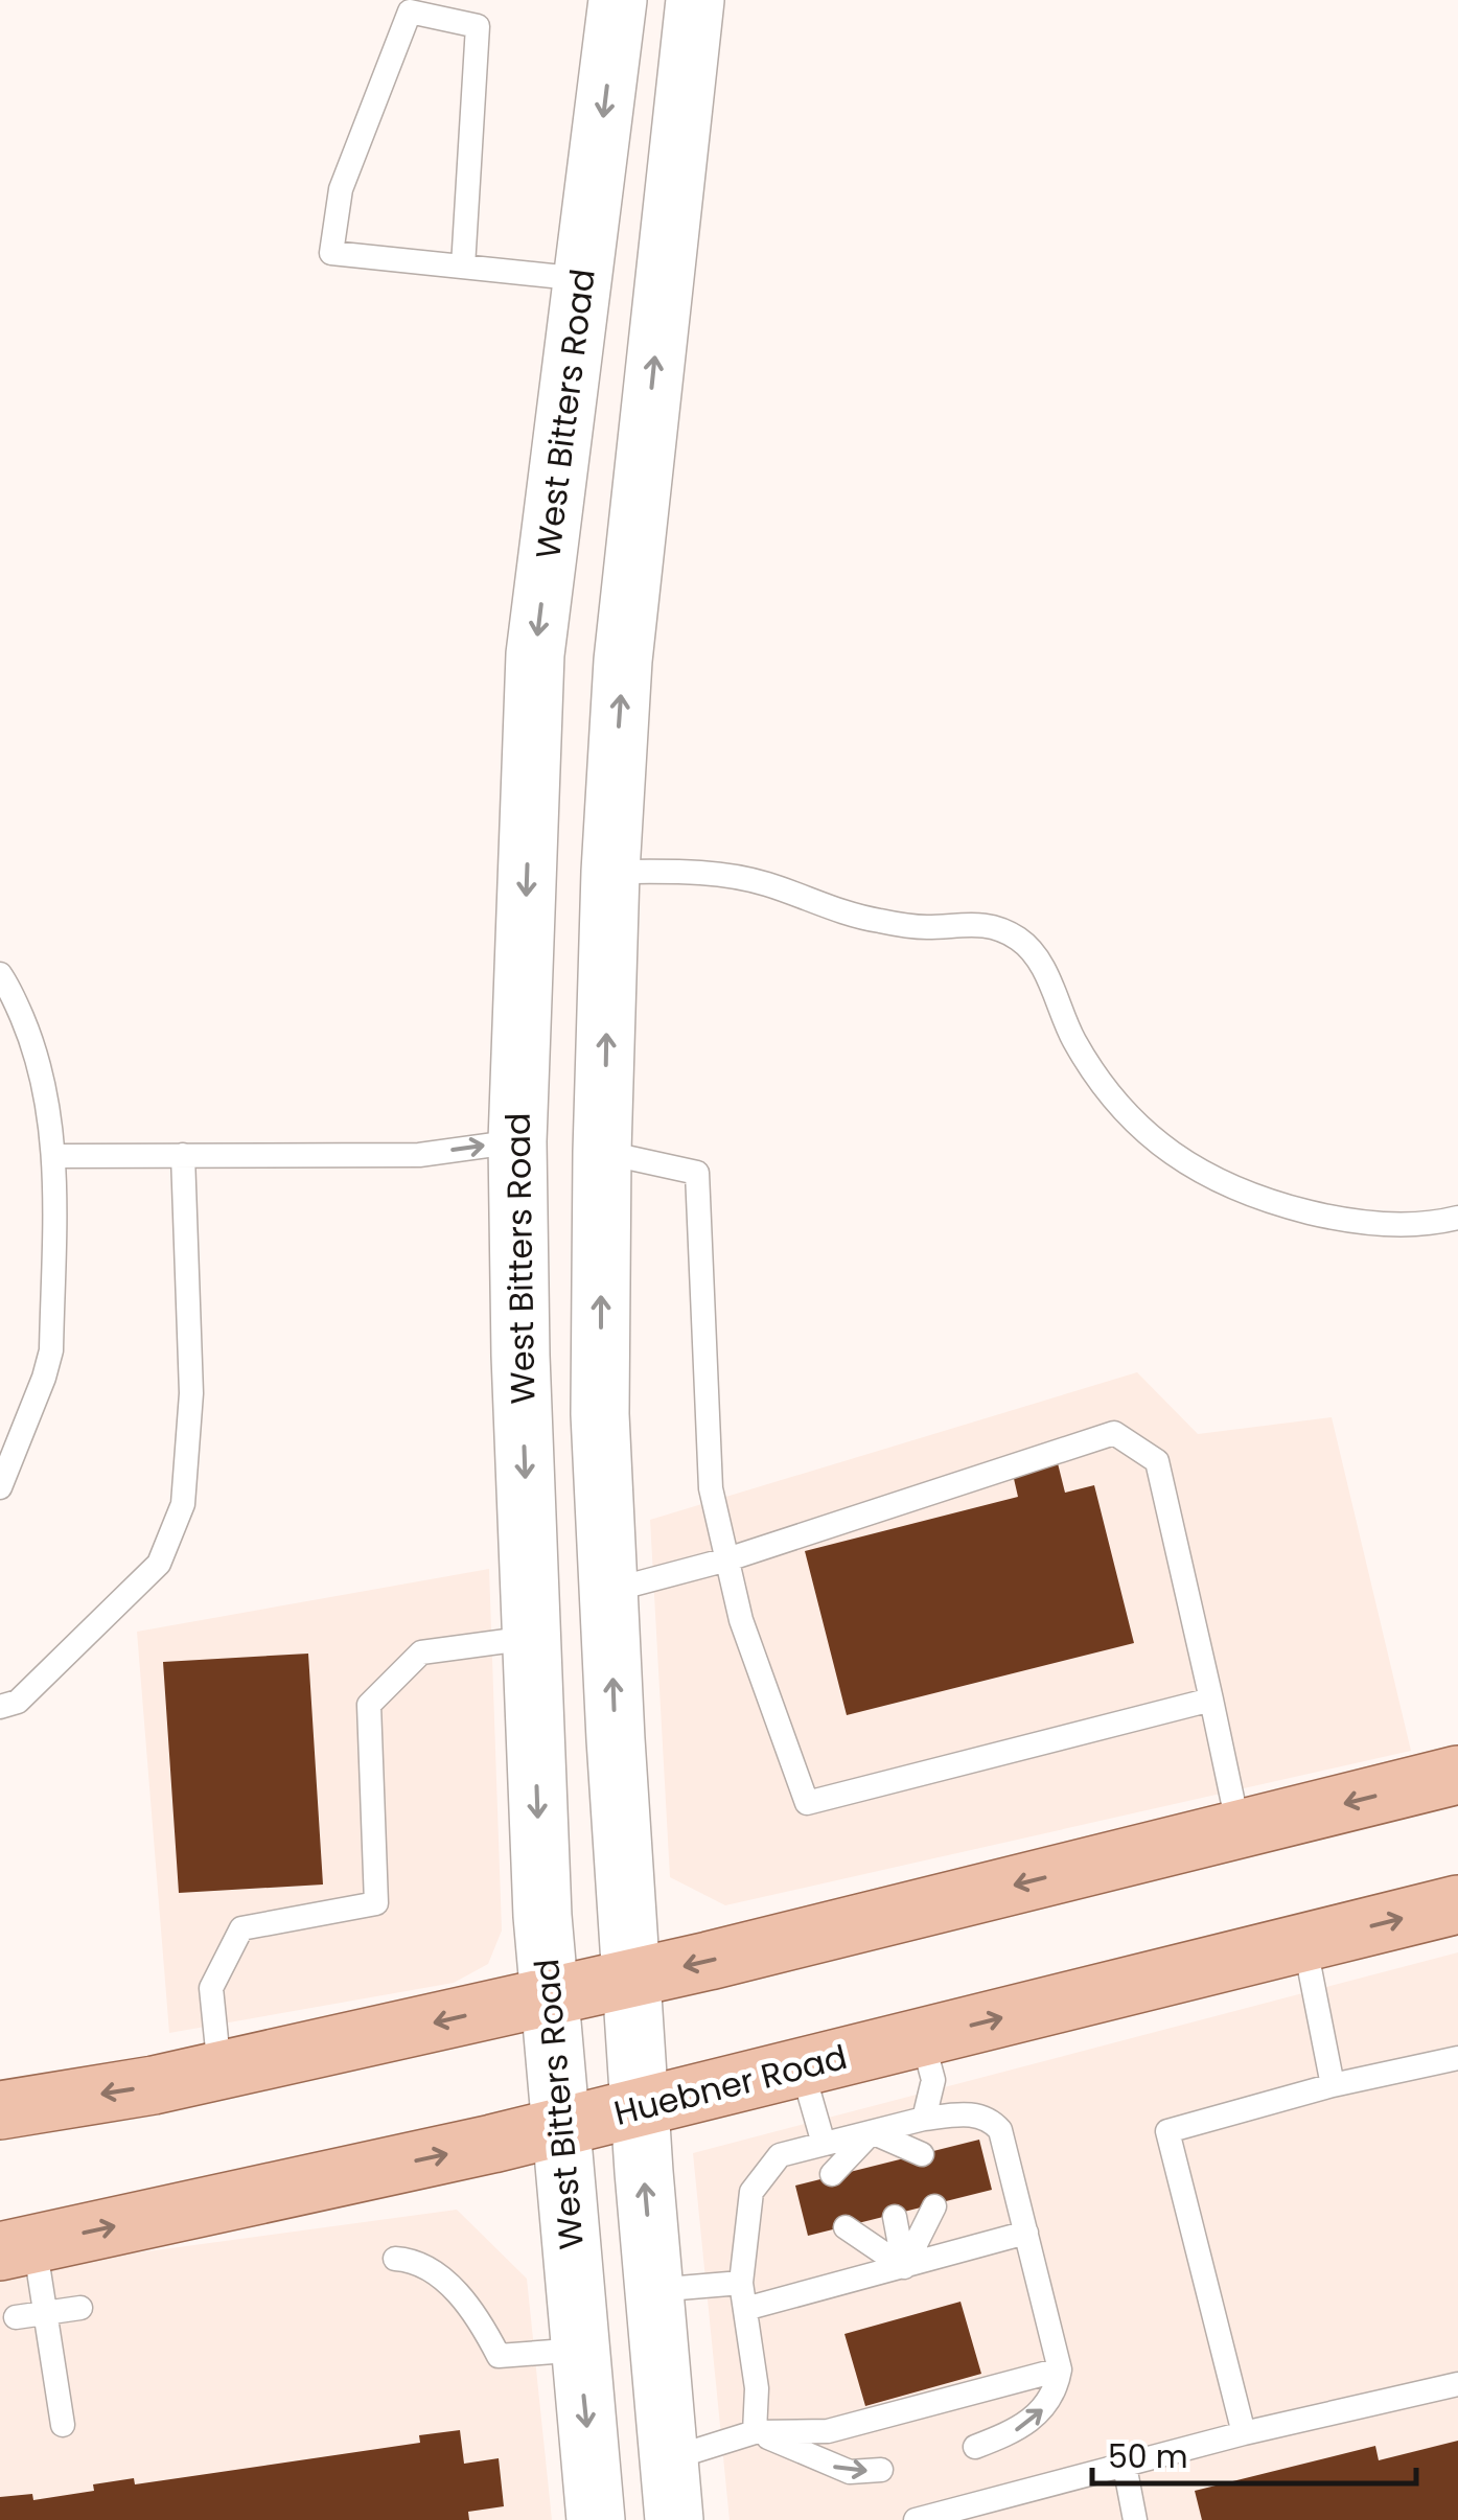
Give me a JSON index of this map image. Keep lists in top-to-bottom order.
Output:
{
  "streets": {
    "main road": ["West Bitters Road", "Huebner Road"]
  },
  "crossings": [
    ["West Bitters Road", "Huebner Road"]
  ],
  "scale_bar": "50 m"
}
